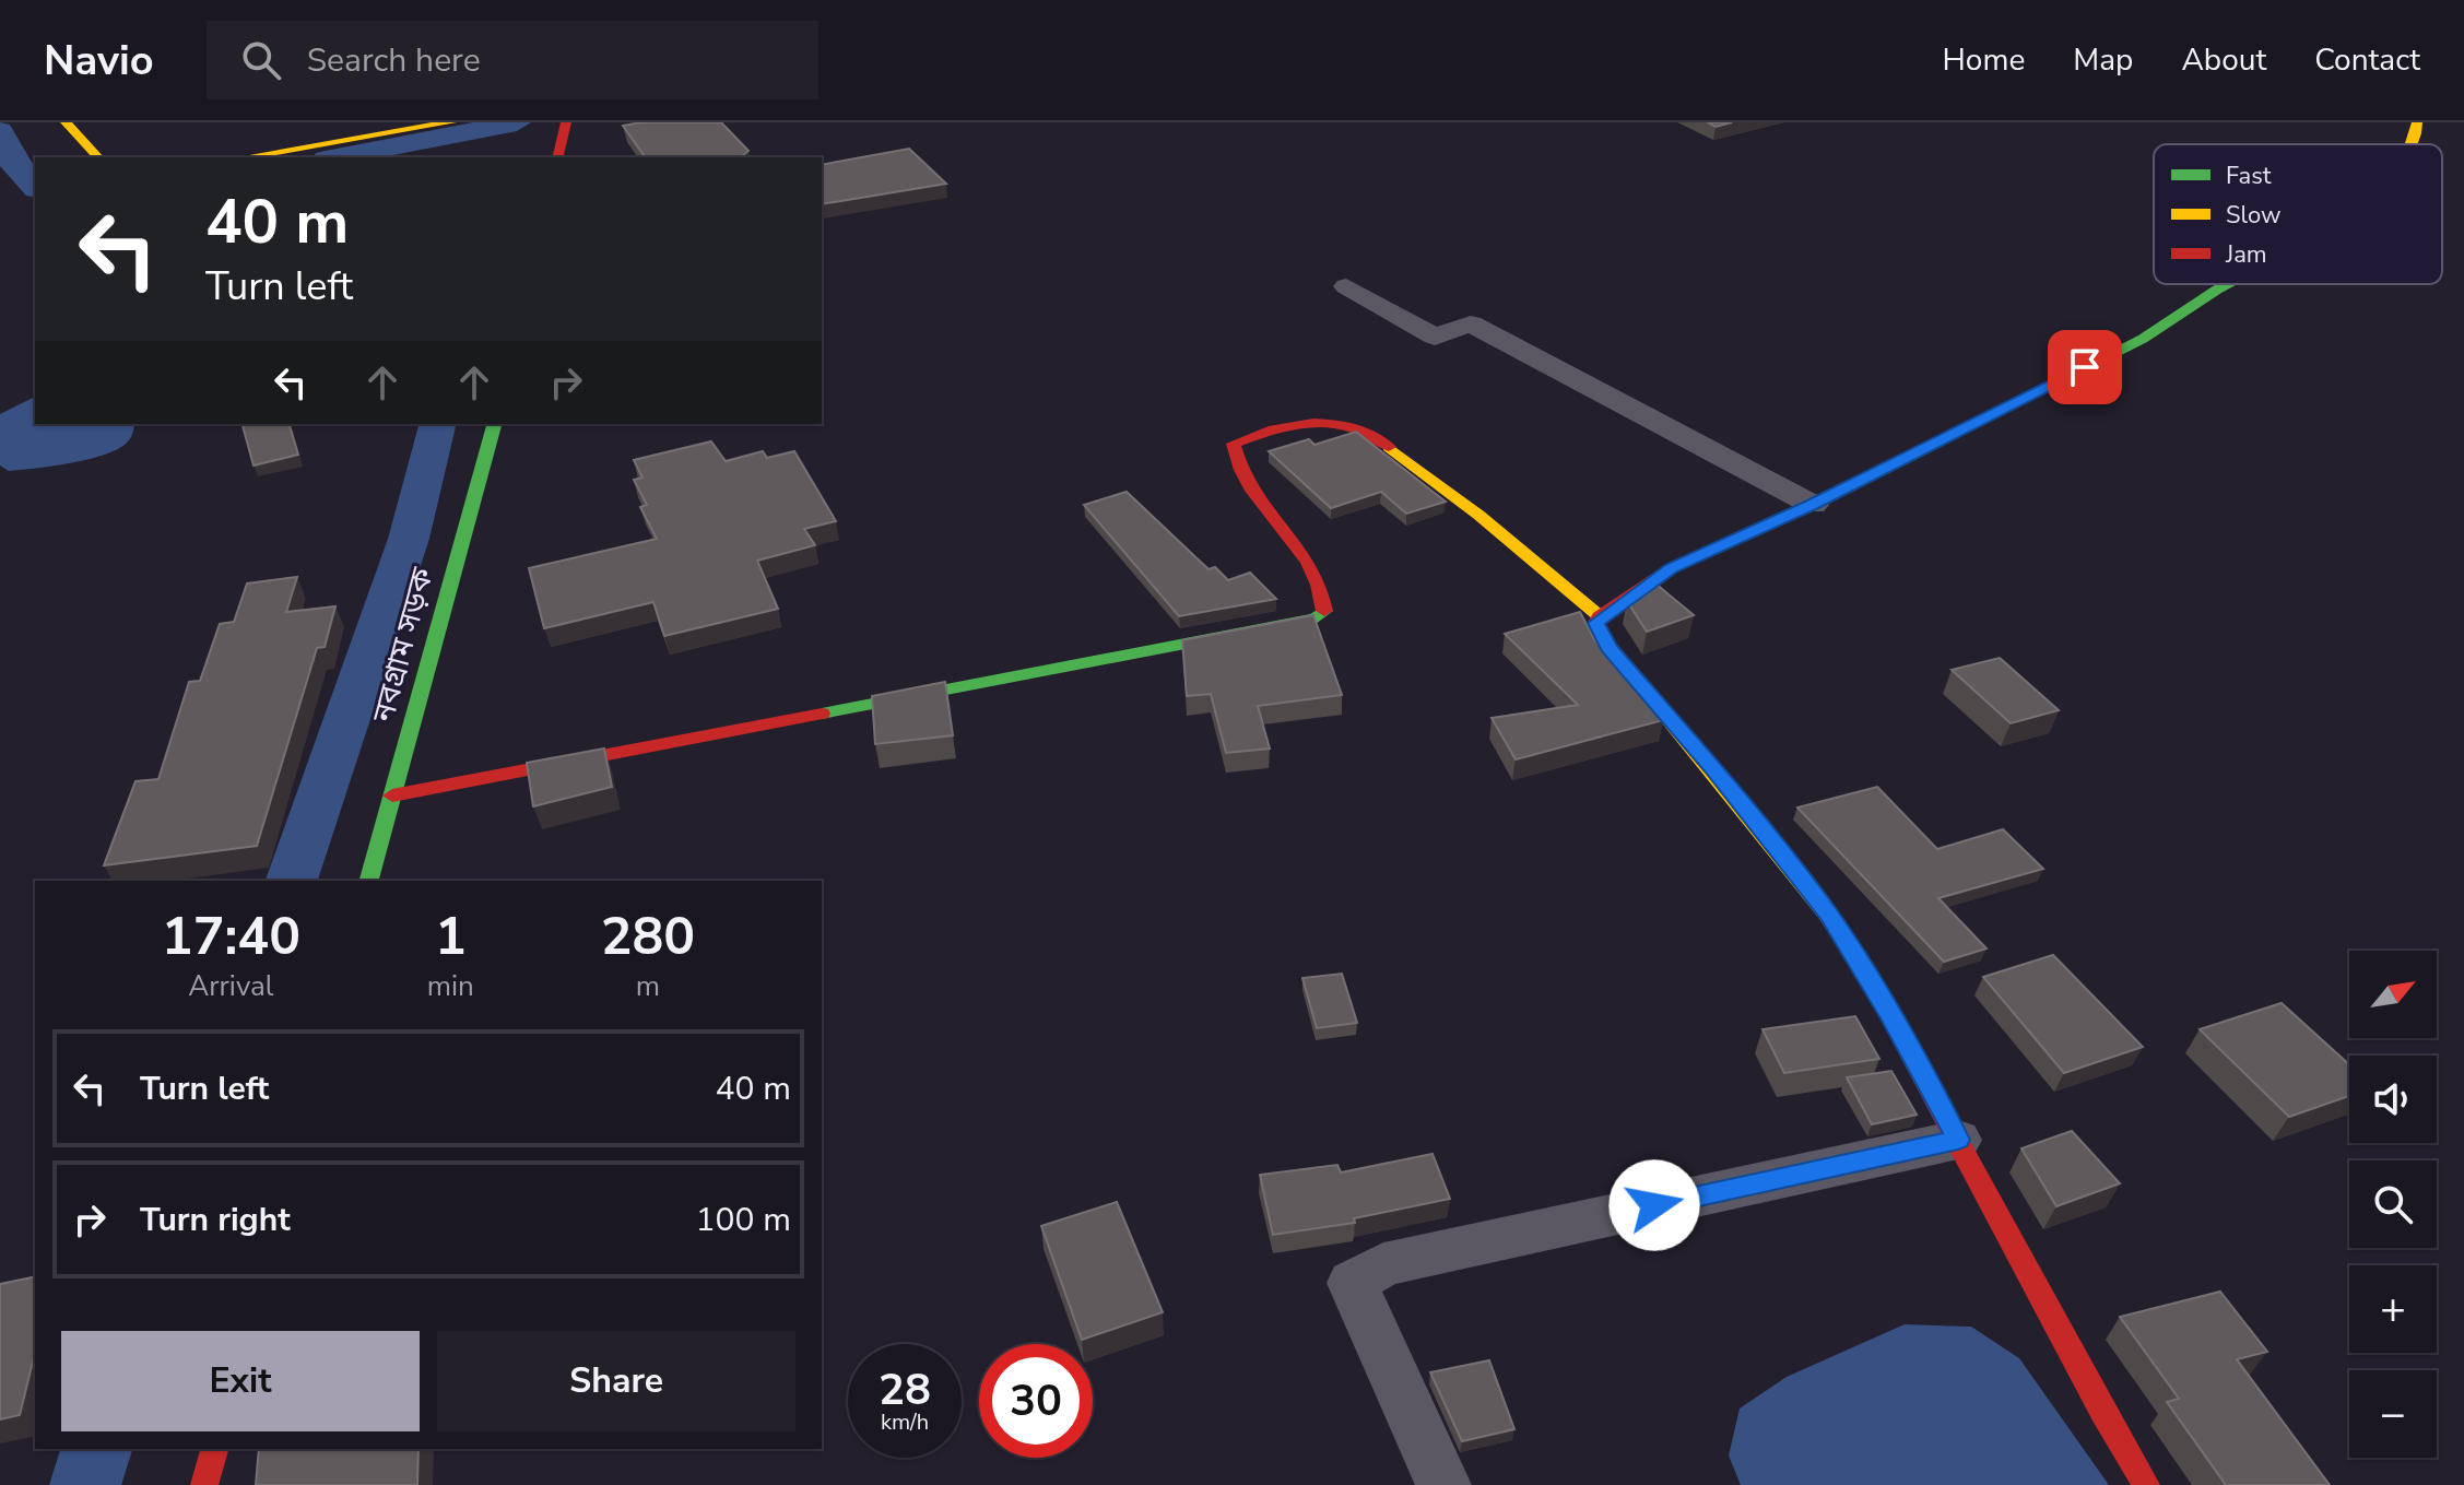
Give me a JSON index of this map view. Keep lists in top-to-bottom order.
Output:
{
  "streets": {
    "street": ["নবগ্রাম সড়ক"]
  },
  "legend": ["Fast", "Slow", "Jam"],
  "north": "top right",
  "page": {
    "header": "Navio",
    "search": "Search here",
    "nav": [
      "Home",
      "Map",
      "About",
      "Contact"
    ],
    "turn": ["40 m", "Turn left"],
    "eta": [
      "17:40",
      "Arrival",
      "1",
      "min",
      "280",
      "m"
    ],
    "map_buttons": ["+", "−"],
    "list": [
      {
        "name": "Turn left",
        "value": "40 m"
      },
      {
        "name": "Turn right",
        "value": "100 m"
      }
    ],
    "buttons": ["Exit", "Share"],
    "speed": "28 km/h",
    "limit": "30"
  }
}
